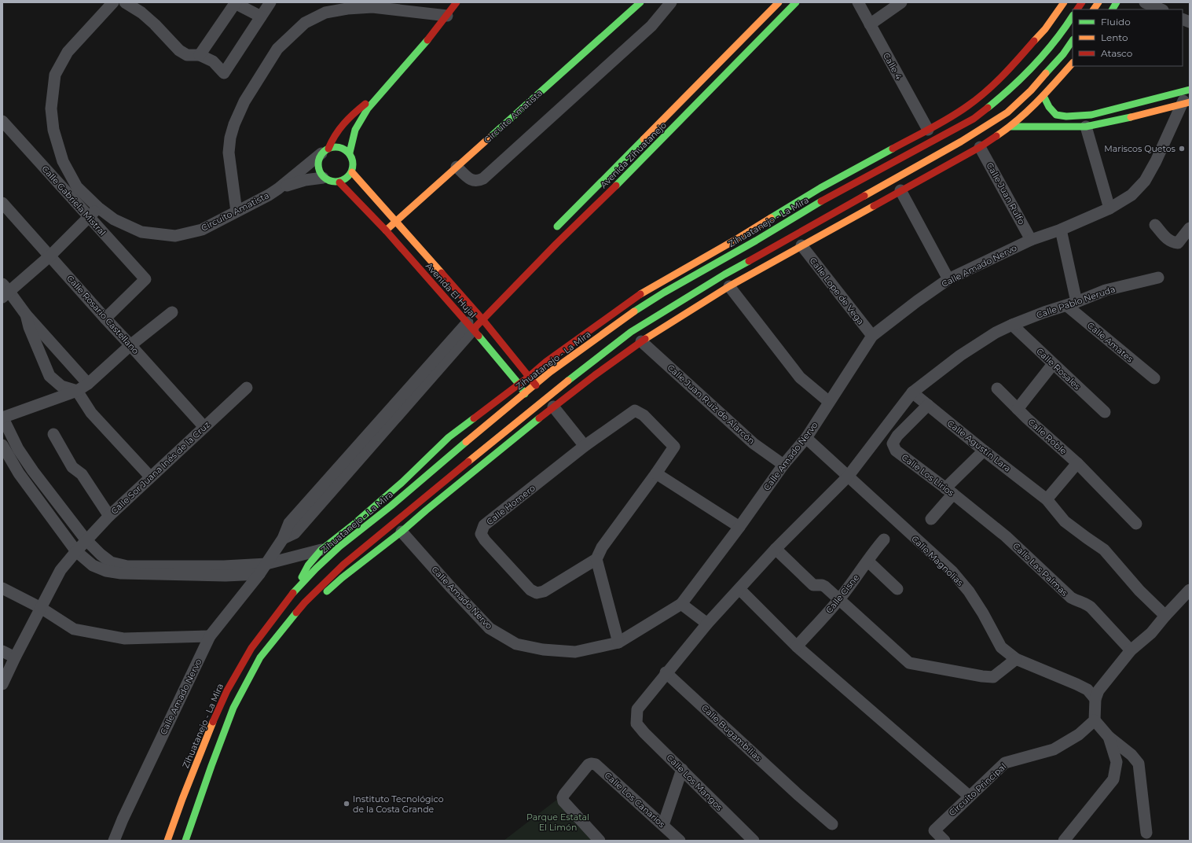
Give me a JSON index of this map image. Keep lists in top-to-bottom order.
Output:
{
  "streets": {
    "main road": [
      "Circuito Amatista",
      "Avenida Zihuatanejo",
      "Zihuatanejo - La Mira",
      "Avenida El Hujal"
    ],
    "street": [
      "Calle 4",
      "Calle Juan Rulfo",
      "Calle Gabriela Mistral",
      "Calle Amado Nervo",
      "Calle Lope de Vega",
      "Calle Pablo Neruda",
      "Calle Rosario Castellano",
      "Calle Amates",
      "Calle Rosales",
      "Calle Juan Ruiz de Alarcón",
      "Calle Roble",
      "Calle Agustín Lara",
      "Calle Sor Juana Inés de la Cruz",
      "Calle Los Lirios",
      "Calle Homero",
      "Calle Magnolias",
      "Calle Las Palmas",
      "Calle Cisne",
      "Calle Bugambilias",
      "Calle Los Mangos",
      "Circuito Principal",
      "Calle Los Canarios"
    ]
  },
  "crossings": [
    ["Circuito Amatista", "Avenida El Hujal"],
    ["Avenida Zihuatanejo", "Calle Amado Nervo"],
    ["Avenida Zihuatanejo", "Avenida El Hujal"],
    ["Calle Juan Rulfo", "Calle Amado Nervo"],
    ["Calle Gabriela Mistral", "Calle Rosario Castellano"],
    ["Zihuatanejo - La Mira", "Avenida El Hujal"],
    ["Calle Amado Nervo", "Avenida El Hujal"],
    ["Calle Amado Nervo", "Calle Lope de Vega"],
    ["Calle Amado Nervo", "Calle Juan Ruiz de Alarcón"],
    ["Calle Amado Nervo", "Calle Magnolias"],
    ["Calle Pablo Neruda", "Calle Amates"],
    ["Calle Pablo Neruda", "Calle Rosales"],
    ["Calle Pablo Neruda", "Calle Agustín Lara"],
    ["Calle Pablo Neruda", "Calle Magnolias"],
    ["Calle Pablo Neruda", "Calle Bugambilias"],
    ["Calle Pablo Neruda", "Calle Los Mangos"],
    ["Calle Rosario Castellano", "Calle Sor Juana Inés de la Cruz"],
    ["Calle Agustín Lara", "Calle Los Lirios"],
    ["Calle Los Lirios", "Calle Las Palmas"]
  ],
  "parks": ["Parque Estatal El Limón"],
  "places": ["Mariscos Quetos", "Instituto Tecnológico de la Costa Grande"],
  "legend": ["Fluido", "Lento", "Atasco"]
}
